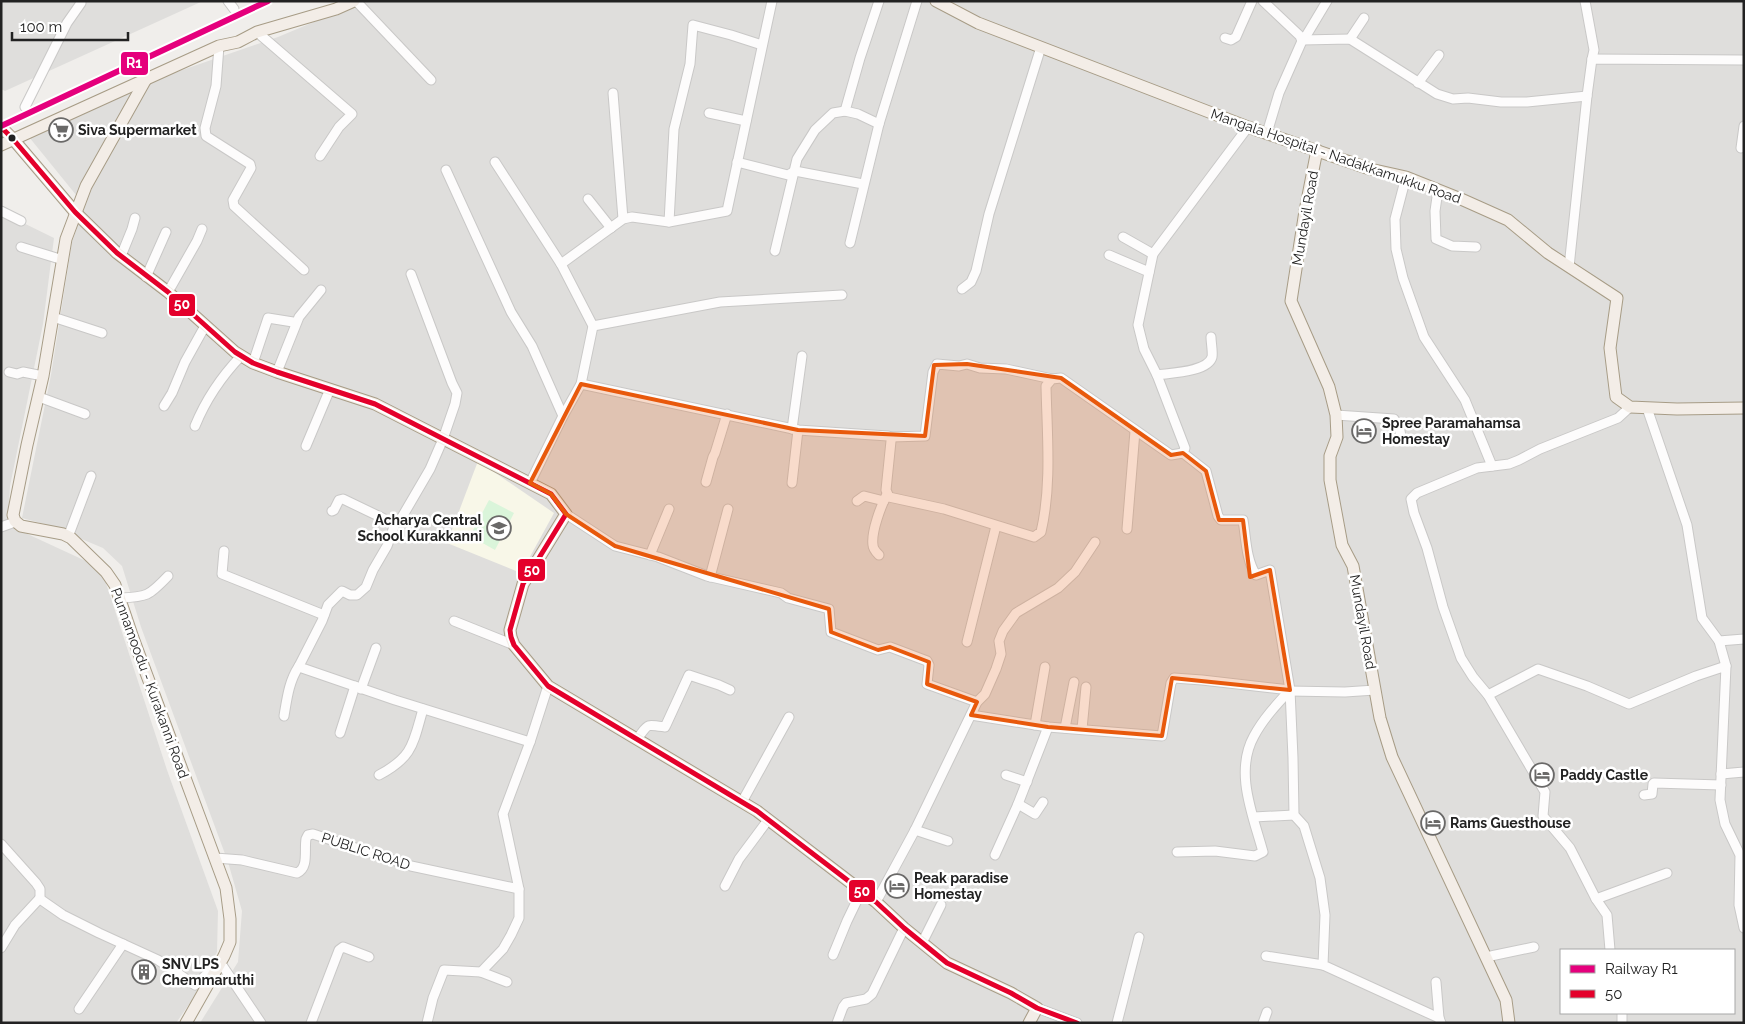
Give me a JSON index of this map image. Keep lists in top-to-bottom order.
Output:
{
  "streets": {
    "main road": ["Mangala Hospital - Nadakkamukku Road", "Mundayil Road", "Punnamoodu - Kurakanni Road"],
    "street": ["PUBLIC ROAD"]
  },
  "crossings": [
    ["Mangala Hospital - Nadakkamukku Road", "Mundayil Road"],
    ["Punnamoodu - Kurakanni Road", "PUBLIC ROAD"]
  ],
  "places": {
    "supermarket": ["Siva Supermarket"],
    "hotel": [
      "Spree Paramahamsa Homestay",
      "Paddy Castle",
      "Rams Guesthouse",
      "Peak paradise Homestay"
    ],
    "school or university": ["Acharya Central School Kurakkanni"],
    "building": ["SNV LPS Chemmaruthi"]
  },
  "lines": ["rail line R1", "transit line 50"],
  "legend": ["Railway R1", "50"],
  "scale_bar": "100 m"
}
